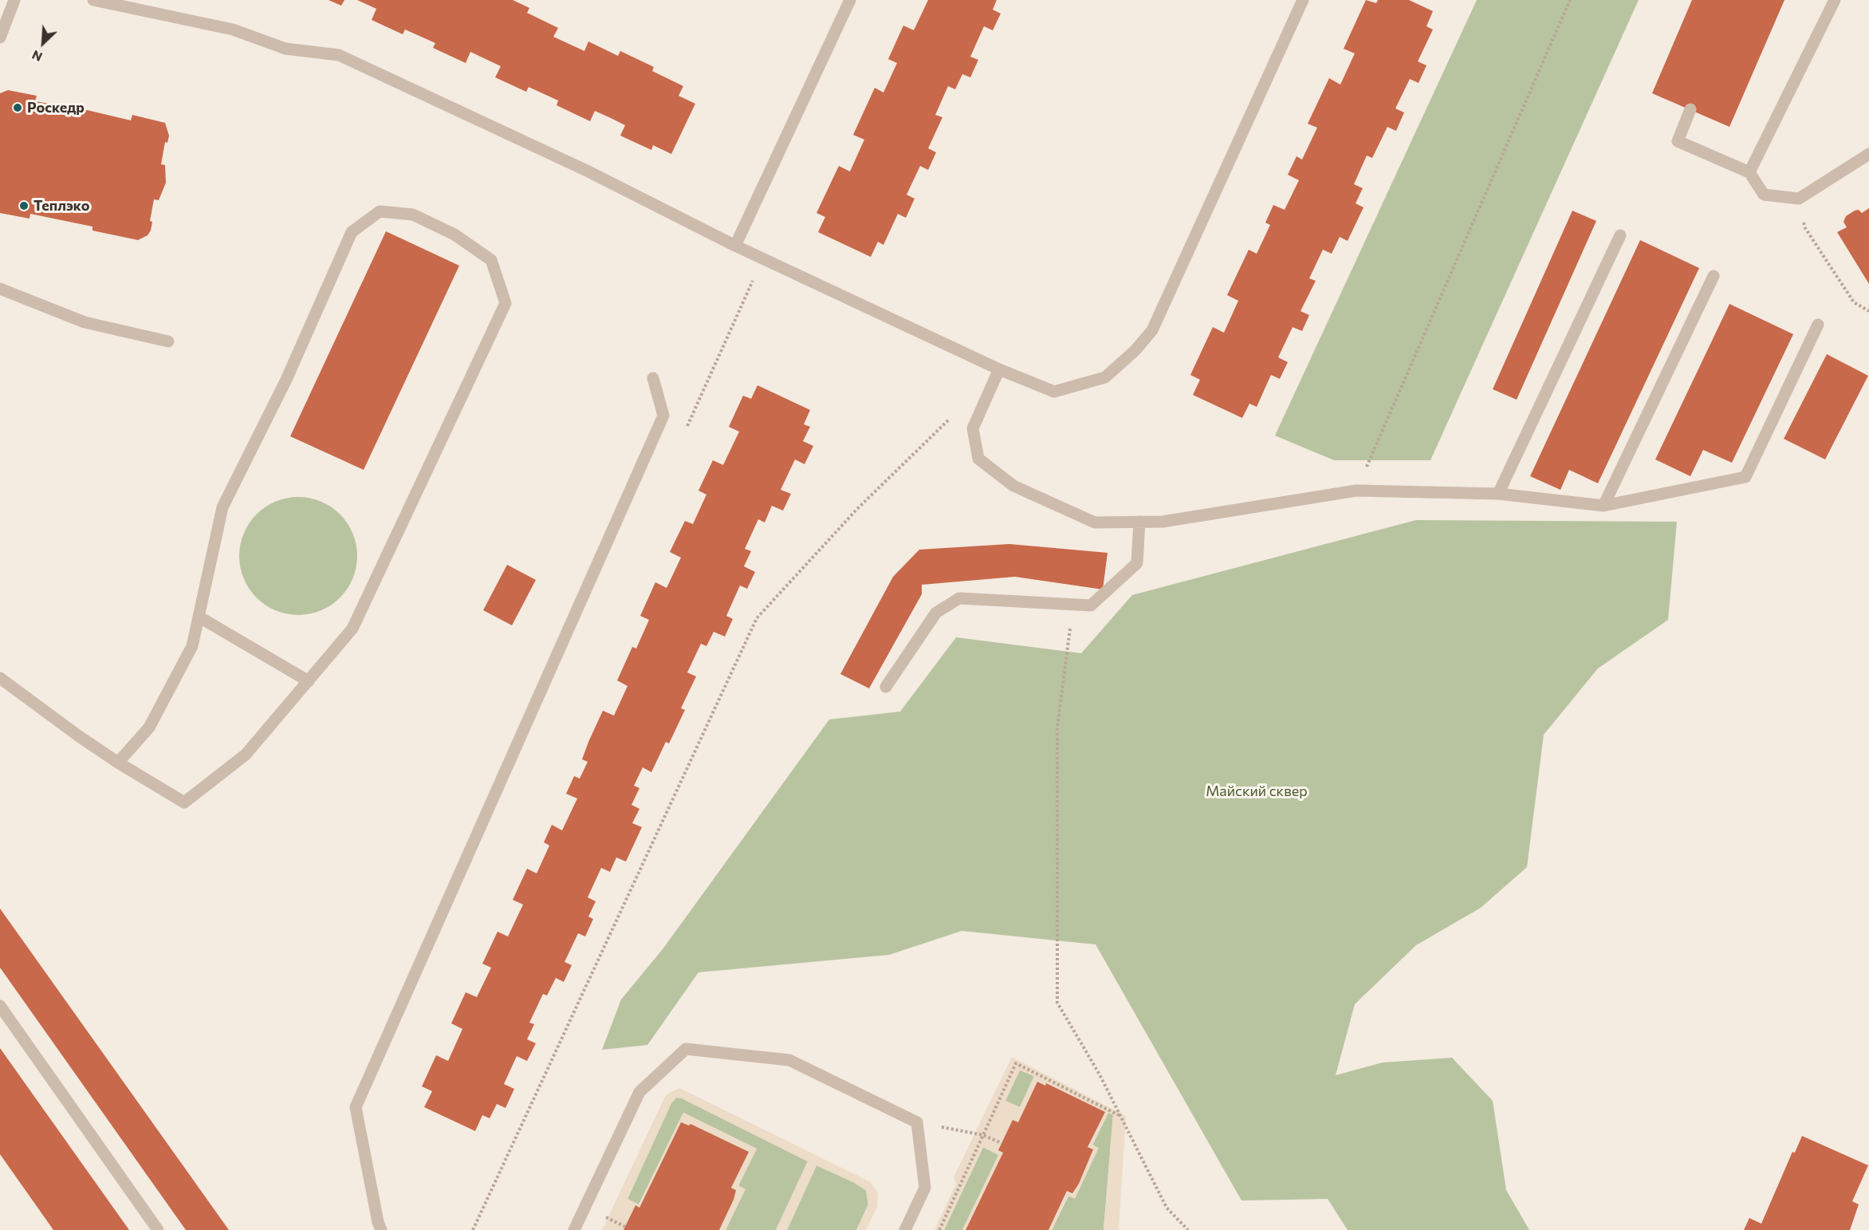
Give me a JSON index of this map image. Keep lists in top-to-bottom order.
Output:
{
  "parks": ["Майский сквер"],
  "places": ["Роскедр", "Теплэко"],
  "north": "bottom left"
}
